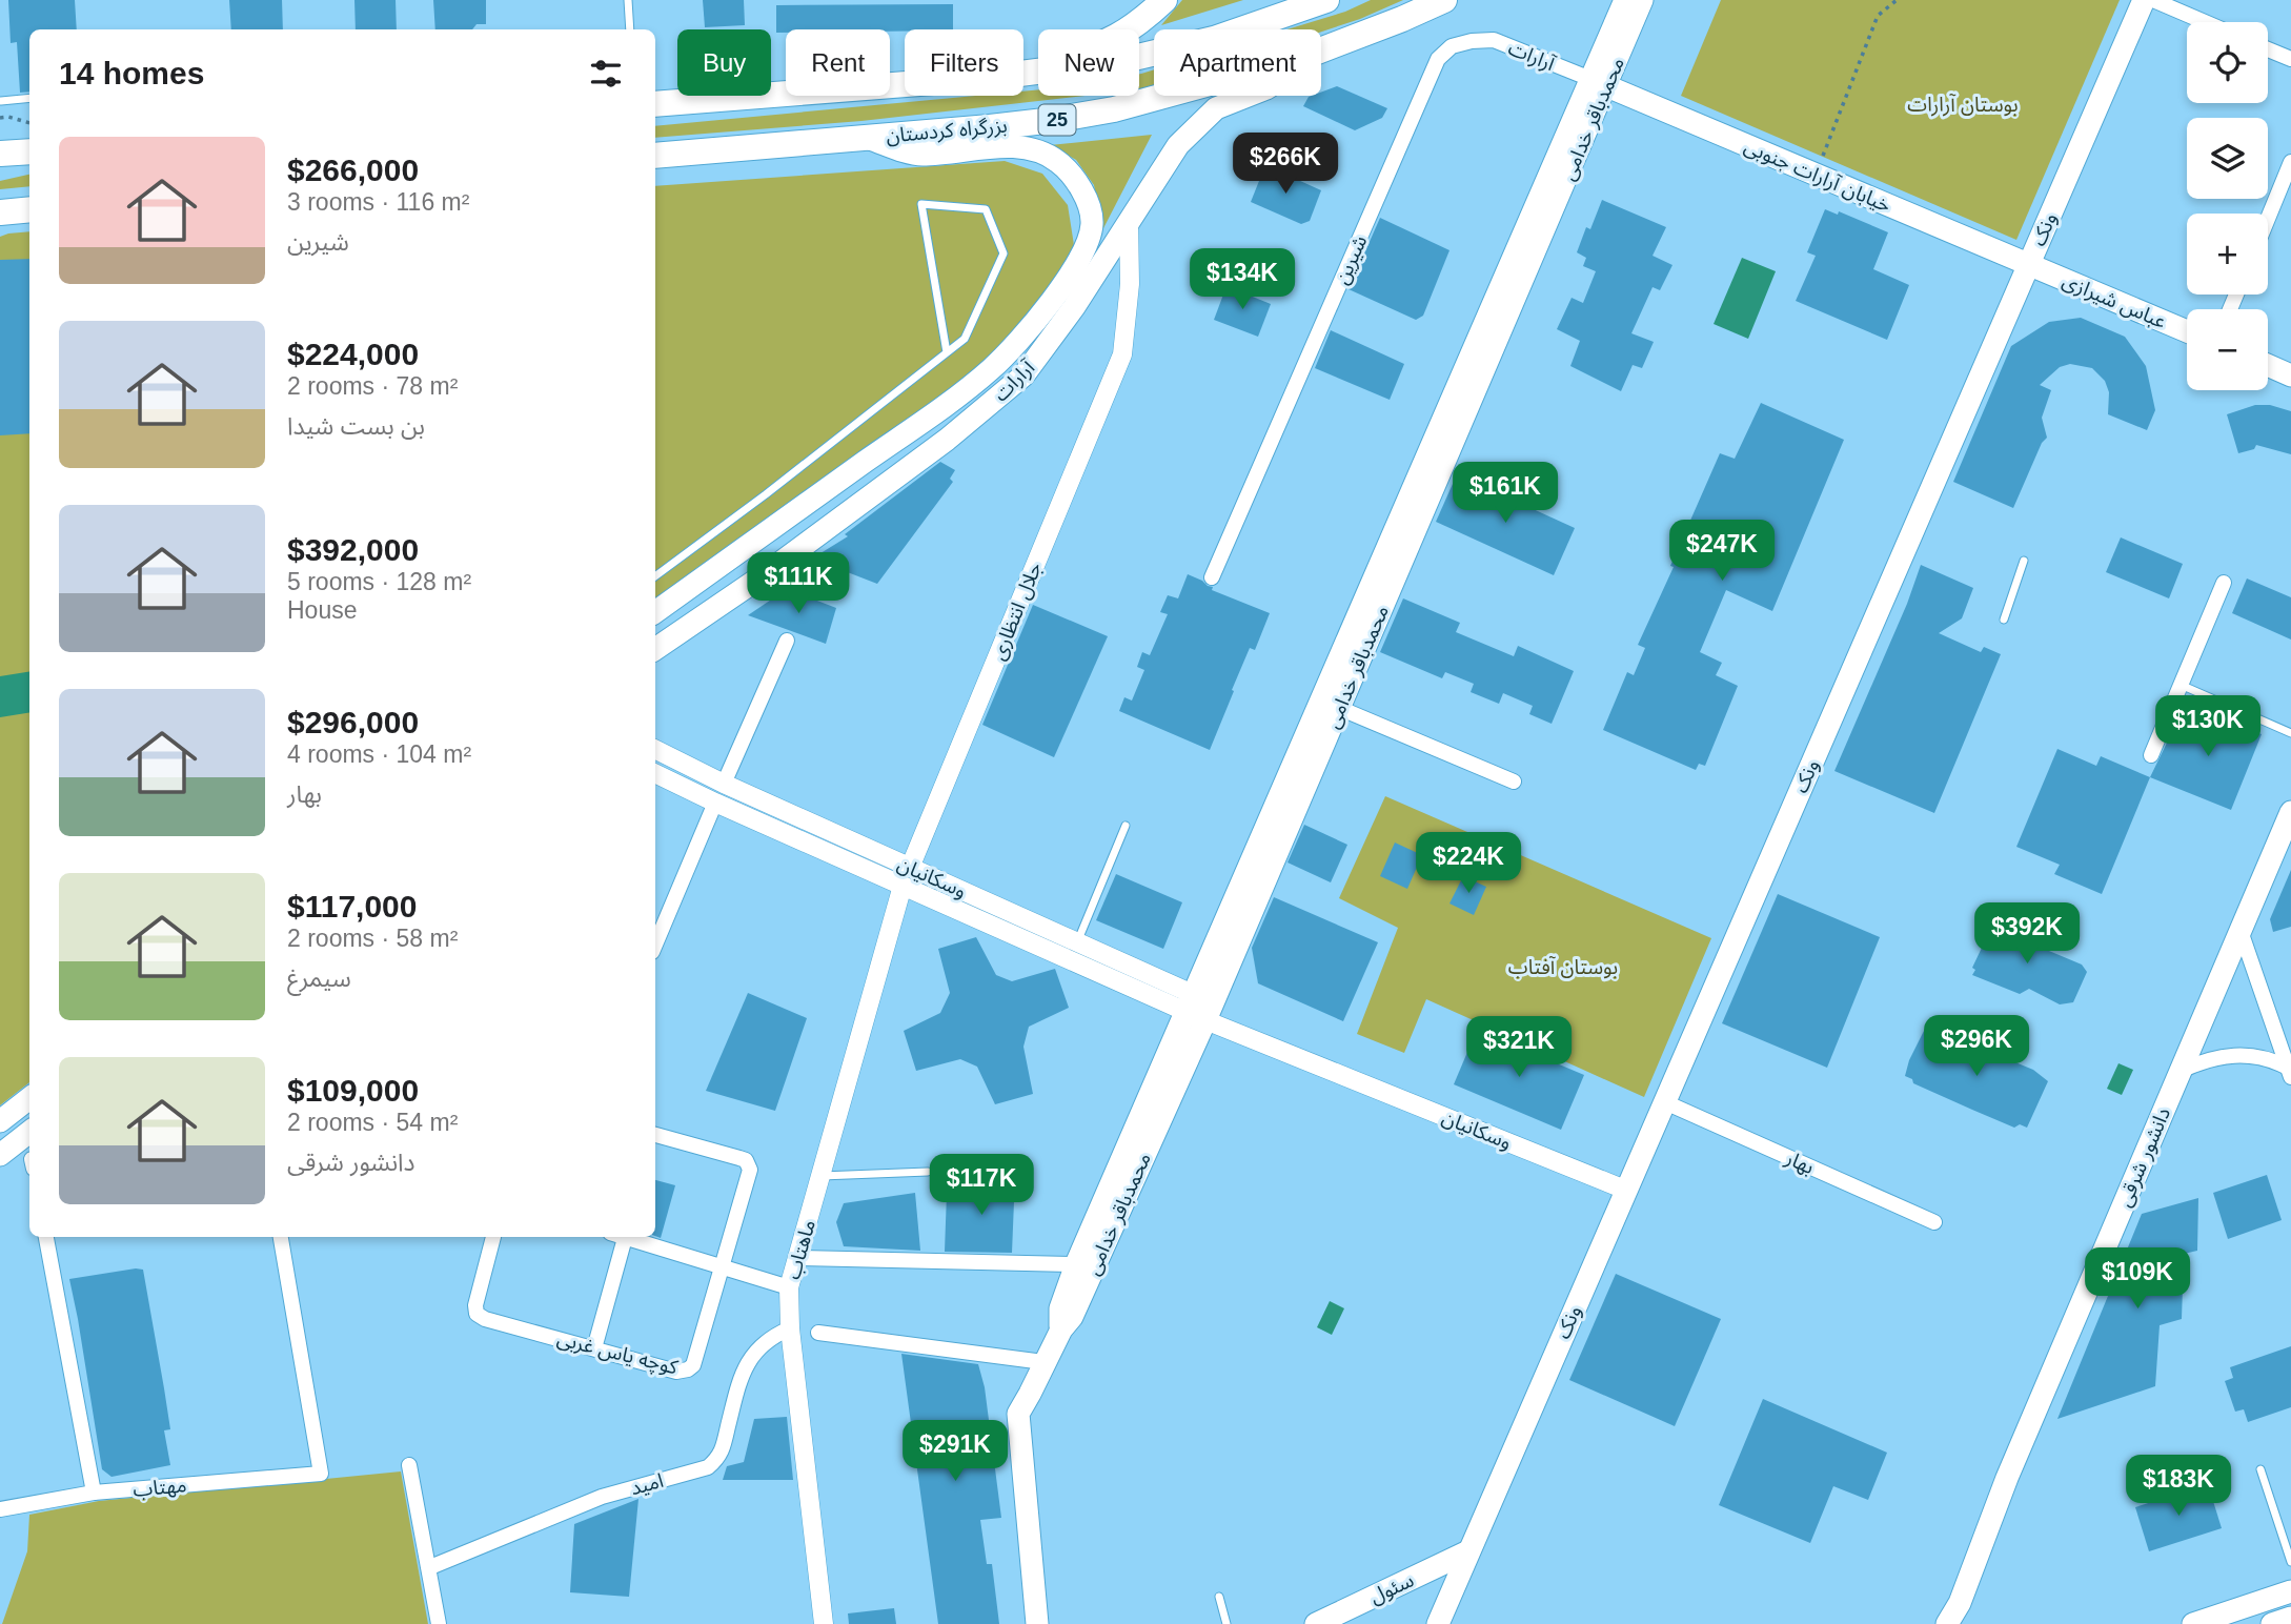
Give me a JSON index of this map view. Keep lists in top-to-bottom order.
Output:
{
  "streets": {
    "highway": ["25", "بزرگراه کردستان"],
    "main road": [
      "آرارات",
      "محمدباقر خدامی",
      "خیابان آرارات جنوبی",
      "ونک",
      "عباس شیرازی",
      "دانشور شرقی",
      "سئول"
    ],
    "street": [
      "شیرین",
      "جلال انتظاری",
      "وسکانیان",
      "بهار",
      "ماهتاب",
      "کوچه یاس غربی",
      "امید",
      "مهتاب"
    ]
  },
  "crossings": [
    ["آرارات", "محمدباقر خدامی"],
    ["آرارات", "بزرگراه کردستان"],
    ["آرارات", "خیابان آرارات جنوبی"],
    ["آرارات", "شیرین"],
    ["آرارات", "جلال انتظاری"],
    ["محمدباقر خدامی", "خیابان آرارات جنوبی"],
    ["محمدباقر خدامی", "وسکانیان"],
    ["خیابان آرارات جنوبی", "ونک"],
    ["خیابان آرارات جنوبی", "عباس شیرازی"],
    ["ونک", "عباس شیرازی"],
    ["ونک", "وسکانیان"],
    ["ونک", "بهار"],
    ["ونک", "سئول"],
    ["جلال انتظاری", "وسکانیان"],
    ["ماهتاب", "امید"]
  ],
  "parks": ["بوستان آرارات", "بوستان آفتاب"],
  "page": {
    "map_buttons": ["+", "−"],
    "chip": [
      "Buy",
      "Rent",
      "Filters",
      "New",
      "Apartment"
    ],
    "heading": "14 homes",
    "list": [
      {
        "name": "$266,000",
        "note": "3 rooms · 116 m² · شیرین"
      },
      {
        "name": "$224,000",
        "note": "2 rooms · 78 m² · بن بست شیدا"
      },
      {
        "name": "$392,000",
        "note": "5 rooms · 128 m² · House"
      },
      {
        "name": "$296,000",
        "note": "4 rooms · 104 m² · بهار"
      },
      {
        "name": "$117,000",
        "note": "2 rooms · 58 m² · سیمرغ"
      },
      {
        "name": "$109,000",
        "note": "2 rooms · 54 m² · دانشور شرقی"
      }
    ],
    "price": [
      "$266K",
      "$134K",
      "$161K",
      "$247K",
      "$111K",
      "$130K",
      "$224K",
      "$392K",
      "$296K",
      "$321K",
      "$117K",
      "$109K",
      "$291K",
      "$183K"
    ]
  }
}
